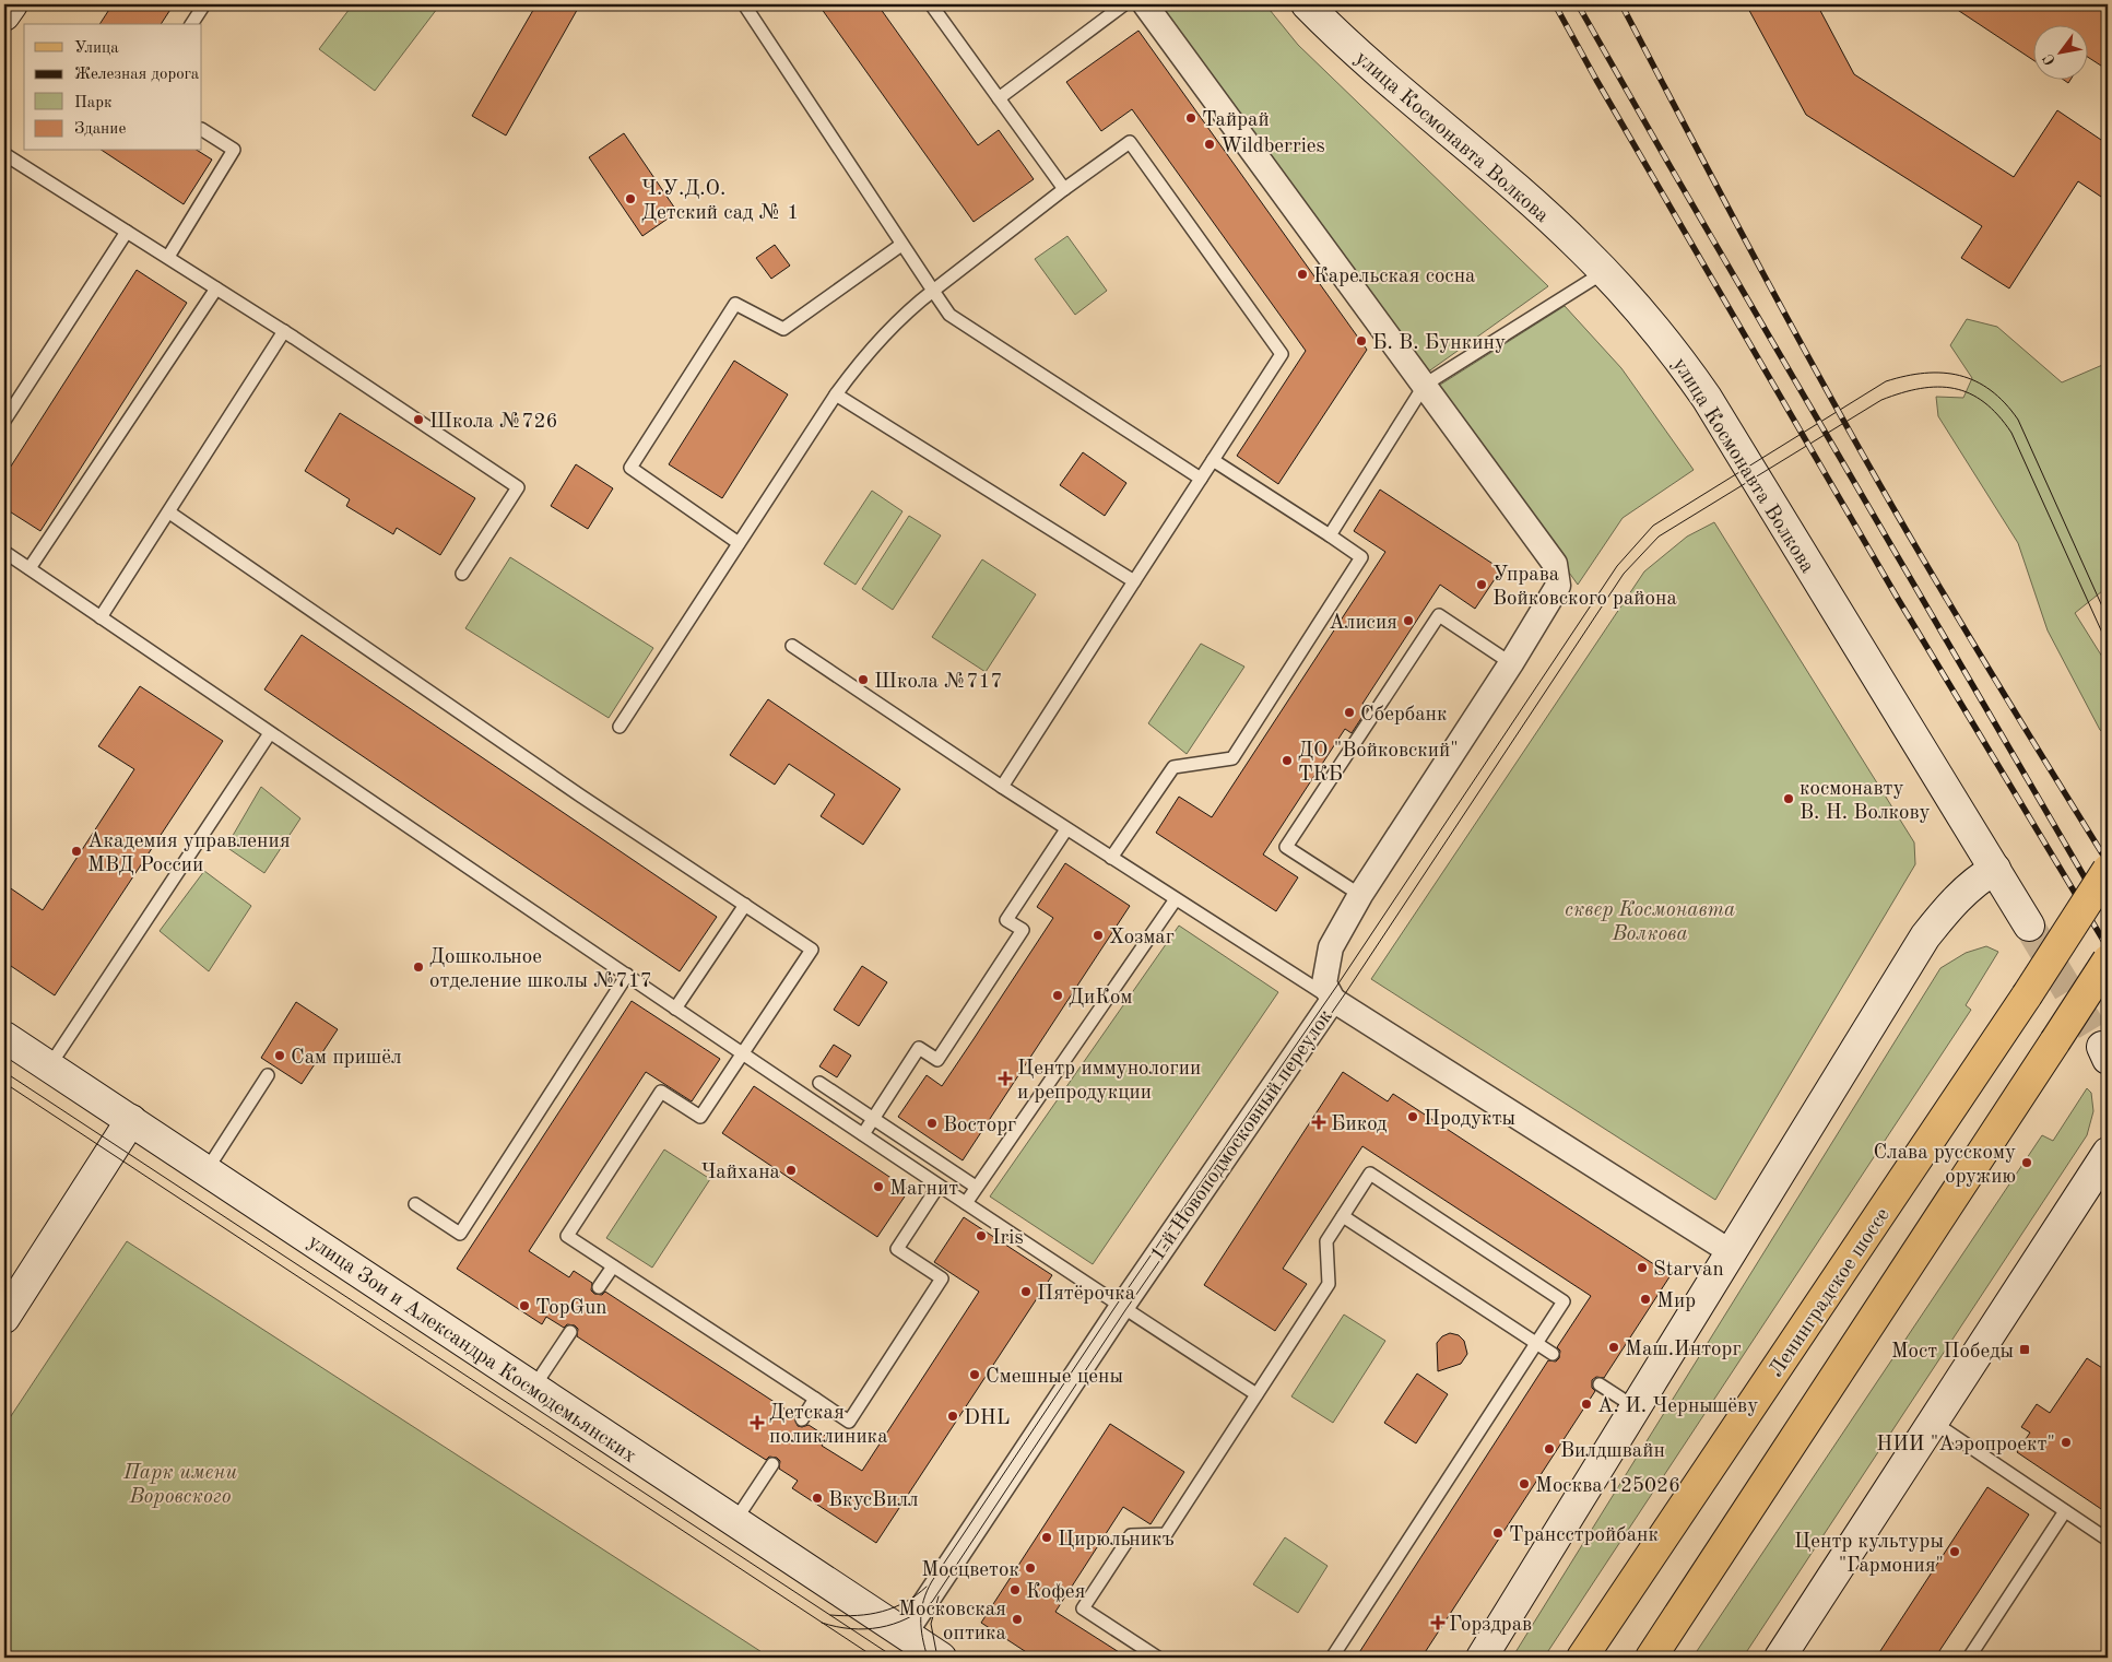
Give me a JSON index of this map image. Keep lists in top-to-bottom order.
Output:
{
  "streets": {
    "main road": ["улица Космонавта Волкова", "Ленинградское шоссе", "улица Зои и Александра Космодемьянских"],
    "street": ["1-й Новоподмосковный переулок"]
  },
  "crossings": [
    ["1-й Новоподмосковный переулок", "улица Зои и Александра Космодемьянских"]
  ],
  "parks": ["сквер Космонавта Волкова", "Парк имени Воровского"],
  "places": {
    "other": [
      "Тайрай",
      "Wildberries",
      "Ч.У.Д.О. Детский сад № 1",
      "Карельская сосна",
      "Б. В. Бункину",
      "Школа №726",
      "Управа Войковского района",
      "Алисия",
      "Школа №717",
      "Сбербанк",
      "ДО \"Войковский\" ТКБ",
      "космонавту В. Н. Волкову",
      "Академия управления МВД России",
      "Хозмаг",
      "Дошкольное отделение школы №717",
      "ДиКом",
      "Сам пришёл",
      "Продукты",
      "Восторг",
      "Слава русскому оружию",
      "Чайхана",
      "Магнит",
      "Iris",
      "Starvan",
      "Пятёрочка",
      "Мир",
      "TopGun",
      "Маш.Инторг",
      "Смешные цены",
      "А. И. Чернышёву",
      "DHL",
      "НИИ \"Аэропроект\"",
      "Вилдшвайн",
      "Москва 125026",
      "ВкусВилл",
      "Трансстройбанк",
      "Цирюльникъ",
      "Центр культуры \"Гармония\"",
      "Мосцветок",
      "Кофея",
      "Московская оптика"
    ],
    "health": [
      "Центр иммунологии и репродукции",
      "Бикод",
      "Детская поликлиника",
      "Горздрав"
    ],
    "transit": ["Мост Победы"]
  },
  "legend": [
    "Улица",
    "Железная дорога",
    "Парк",
    "Здание"
  ],
  "north": "bottom left"
}
